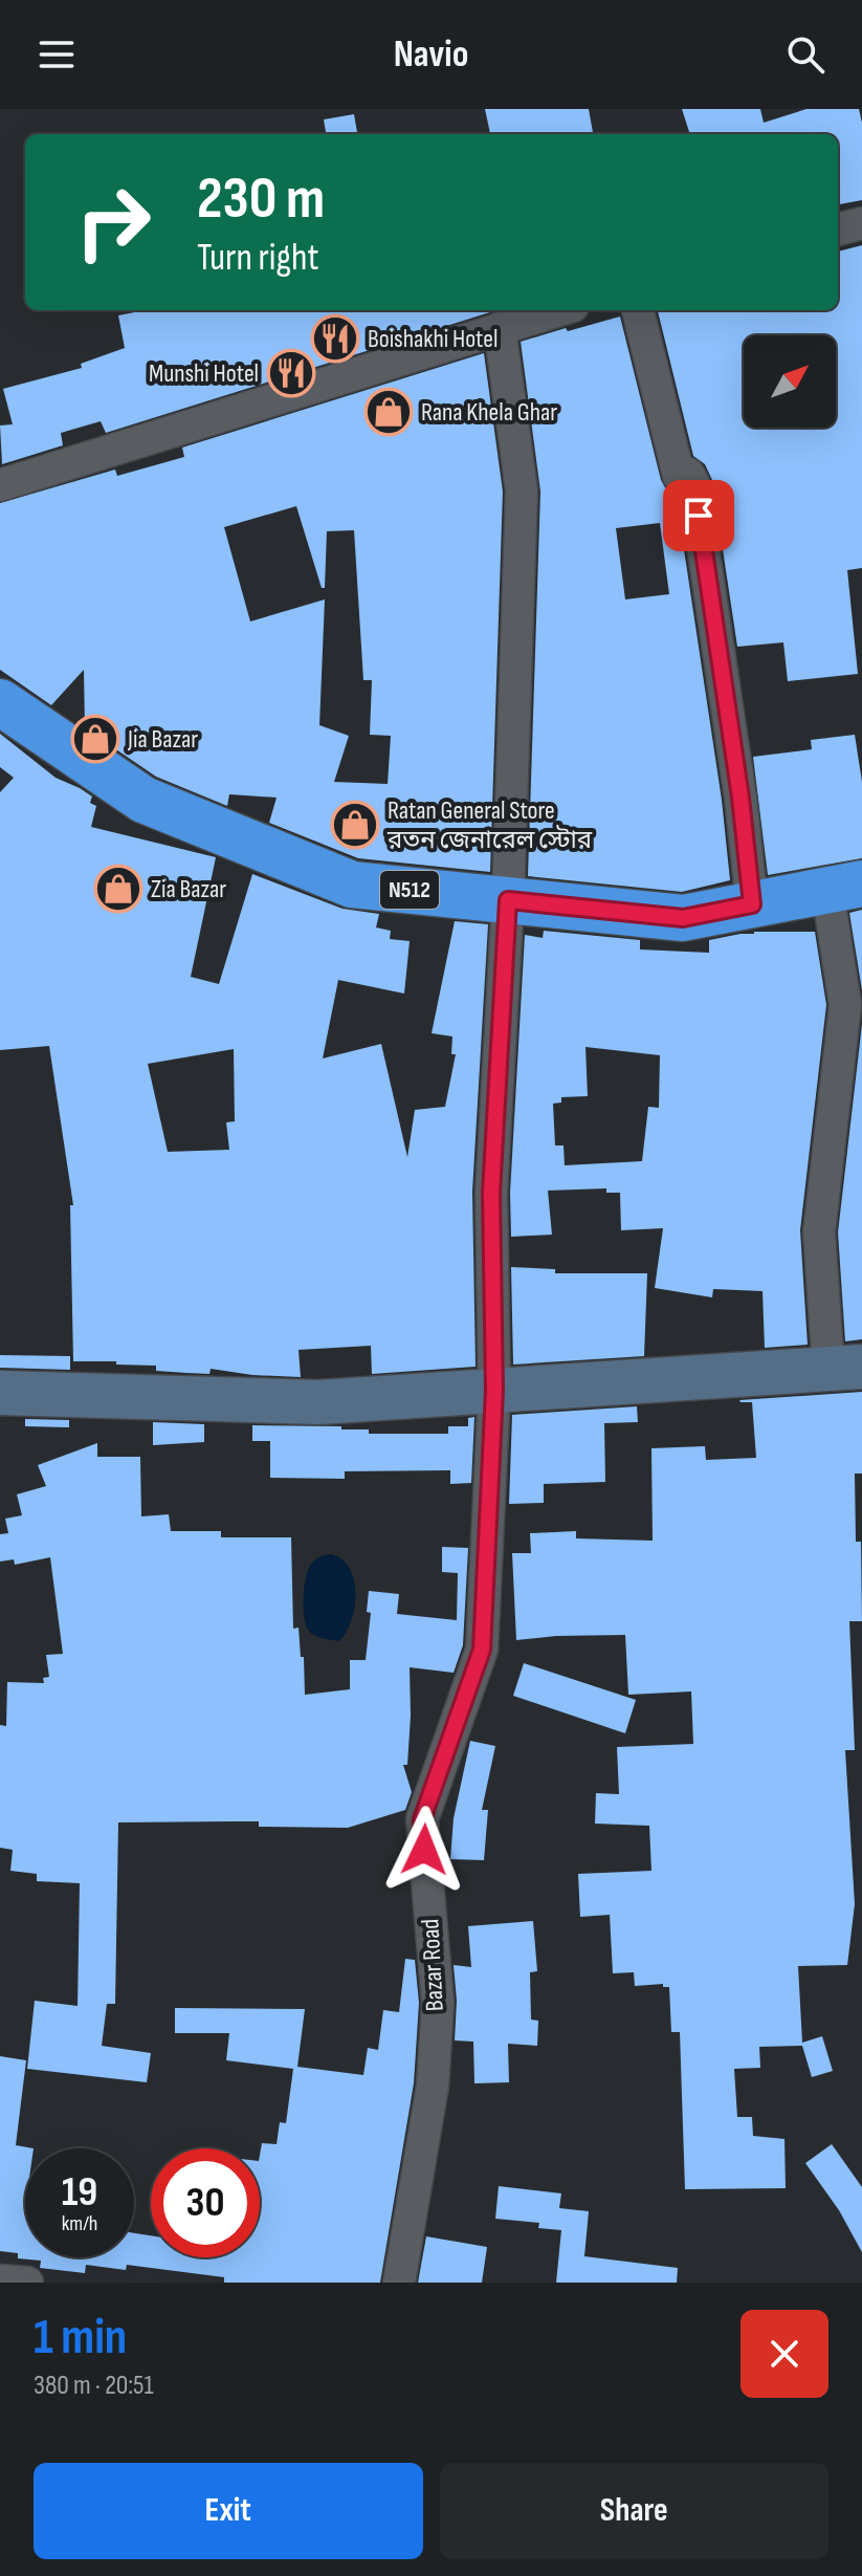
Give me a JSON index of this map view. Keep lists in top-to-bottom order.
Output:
{
  "streets": {
    "highway": ["N512"],
    "street": ["Bazar Road"]
  },
  "crossings": [
    ["N512", "Bazar Road"]
  ],
  "places": {
    "restaurant": ["Boishakhi Hotel", "Munshi Hotel"],
    "shop": [
      "Rana Khela Ghar",
      "Jia Bazar",
      "Ratan General Store রতন জেনারেল স্টোর",
      "Zia Bazar"
    ]
  },
  "north": "top right",
  "page": {
    "header": "Navio",
    "turn": ["230 m", "Turn right"],
    "speed": "19 km/h",
    "limit": "30",
    "heading": ["1 min", "380 m · 20:51"],
    "buttons": ["Exit", "Share"]
  }
}
